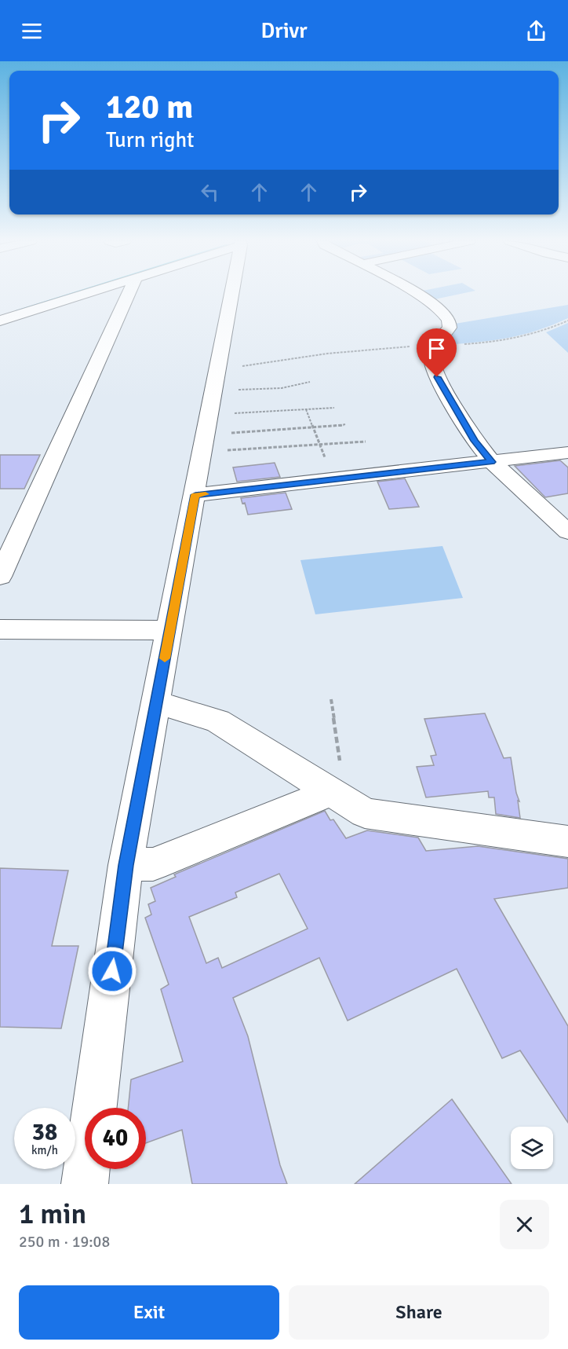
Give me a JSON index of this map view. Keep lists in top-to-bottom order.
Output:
{
  "page": {
    "header": "Drivr",
    "turn": ["120 m", "Turn right"],
    "speed": "38 km/h",
    "limit": "40",
    "heading": ["1 min", "250 m · 19:08"],
    "buttons": ["Exit", "Share"]
  }
}
